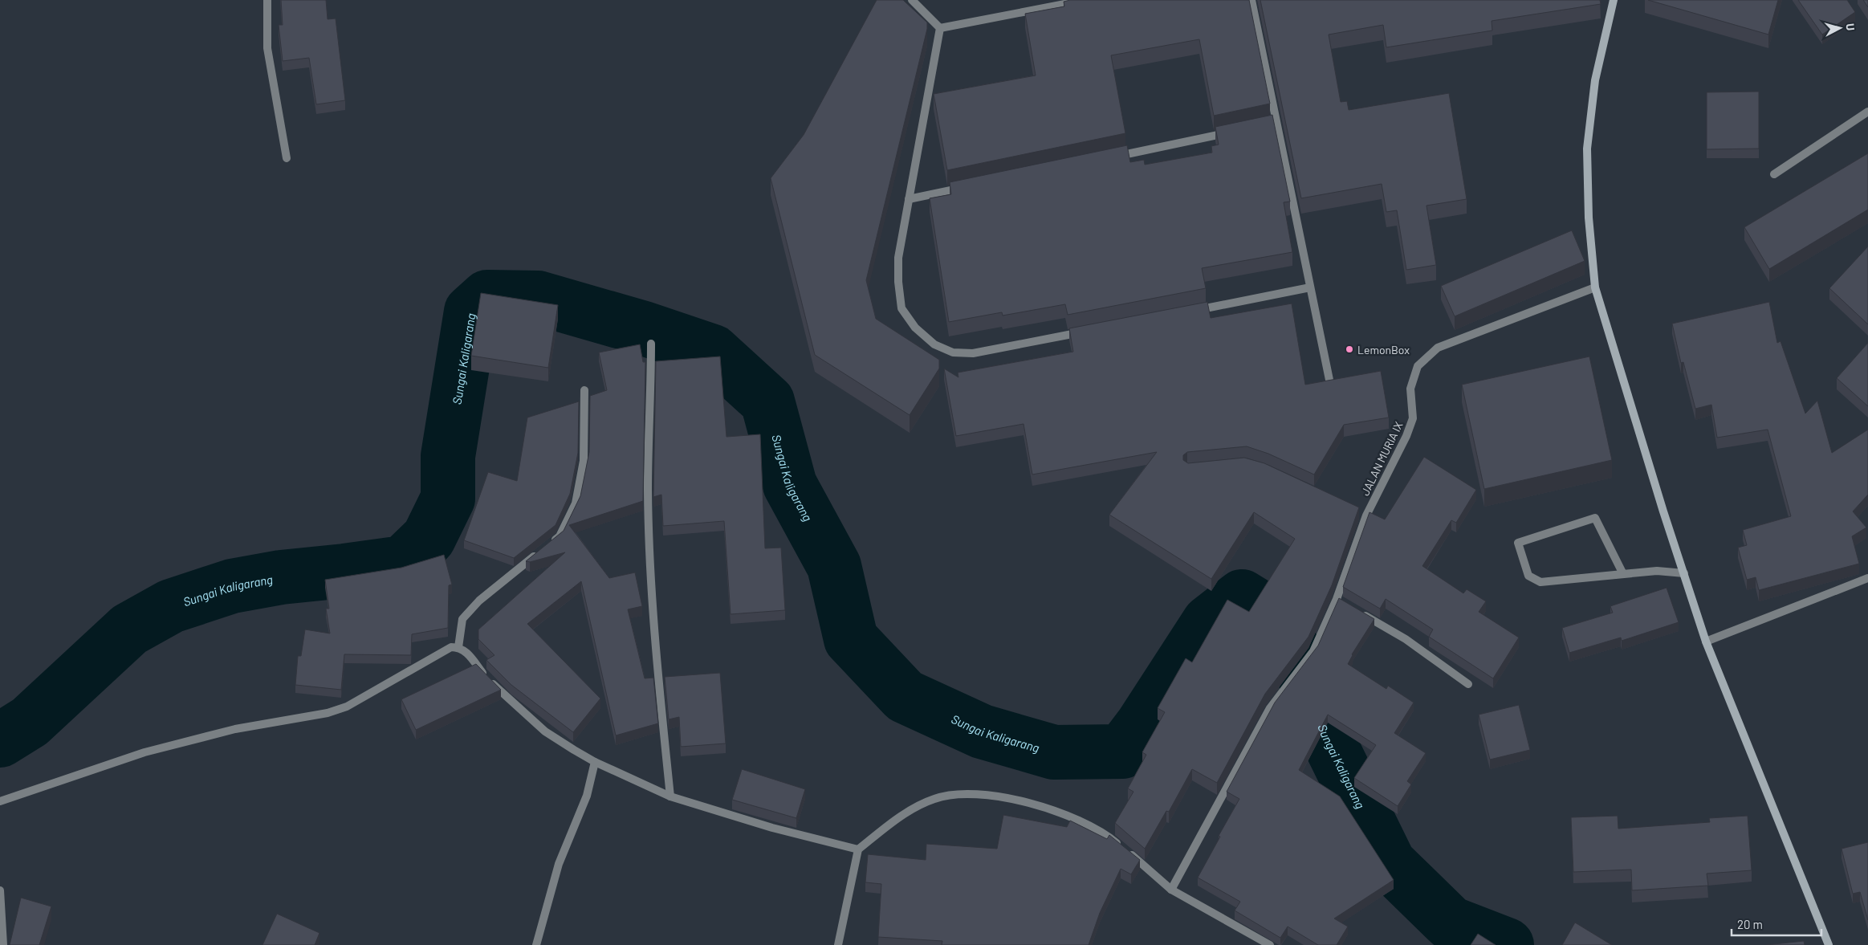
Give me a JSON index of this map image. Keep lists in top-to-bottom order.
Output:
{
  "streets": {
    "street": ["JALAN MURIA IX"]
  },
  "water": ["Sungai Kaligarang"],
  "places": ["LemonBox"],
  "scale_bar": "20 m",
  "north": "right"
}
